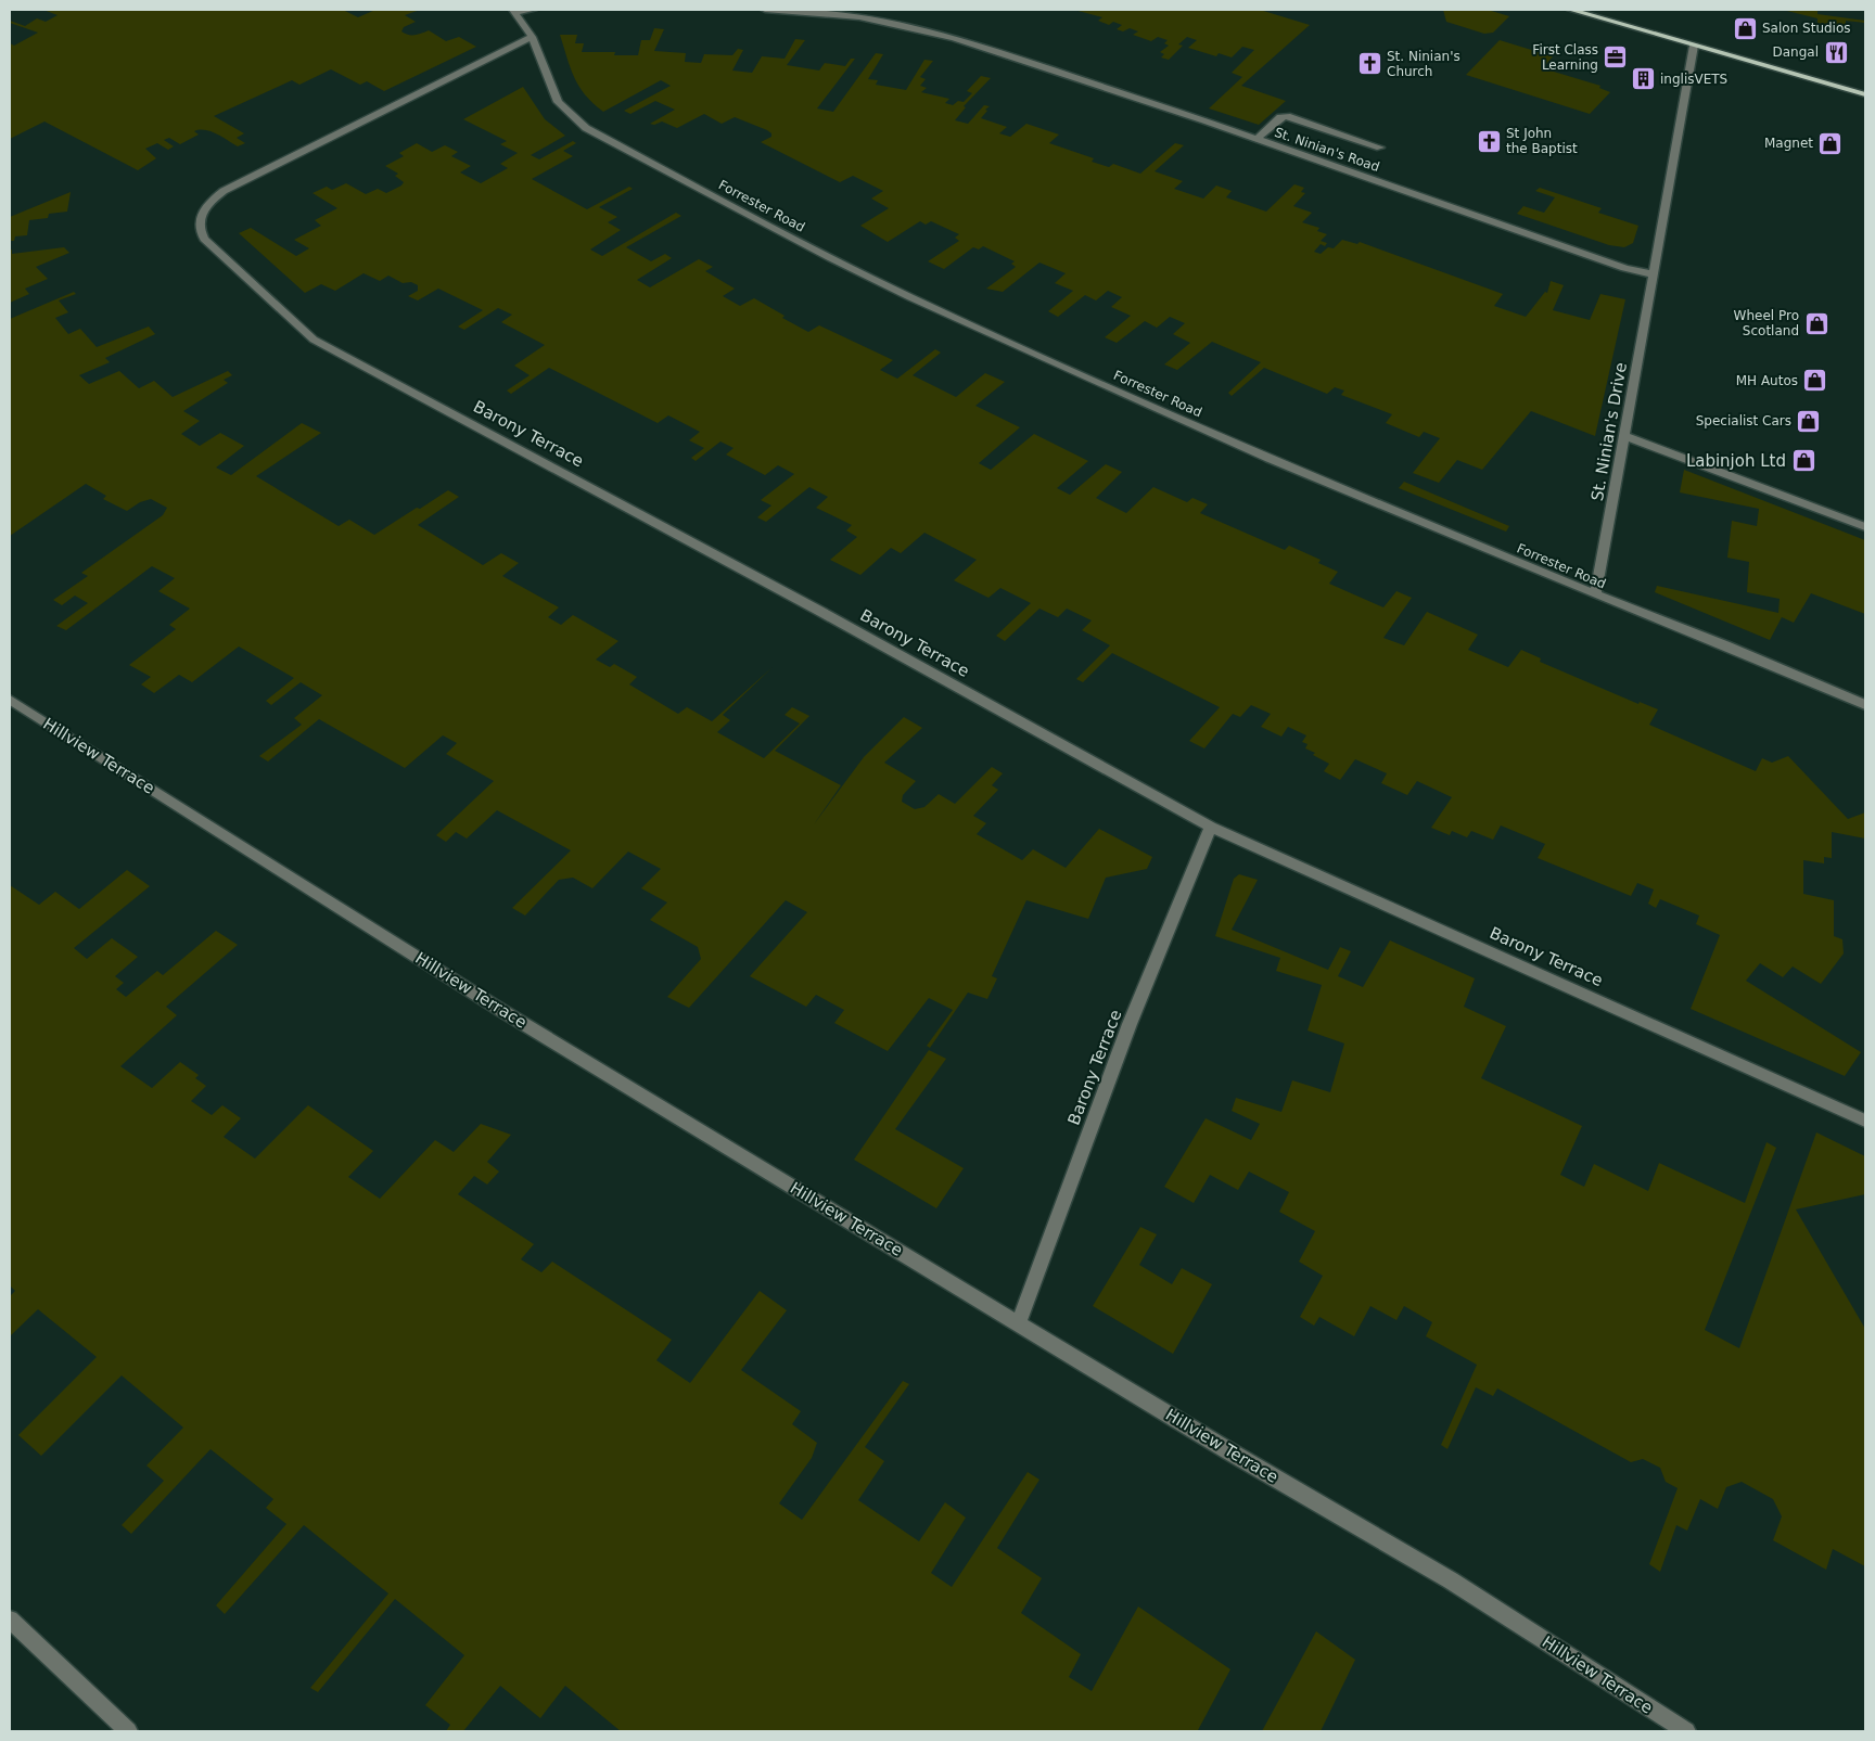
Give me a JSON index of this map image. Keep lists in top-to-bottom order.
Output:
{
  "streets": {
    "street": [
      "St. Ninian's Road",
      "Forrester Road",
      "St. Ninian's Drive",
      "Barony Terrace",
      "Hillview Terrace"
    ]
  },
  "crossings": [
    ["St. Ninian's Road", "St. Ninian's Drive"],
    ["Forrester Road", "St. Ninian's Drive"],
    ["Forrester Road", "Barony Terrace"],
    ["Barony Terrace", "Hillview Terrace"]
  ],
  "places": {
    "shop": [
      "Salon Studios",
      "Magnet",
      "Wheel Pro Scotland",
      "MH Autos",
      "Specialist Cars",
      "Labinjoh Ltd"
    ],
    "restaurant": ["Dangal"],
    "office": ["First Class Learning"],
    "church": ["St. Ninian's Church", "St John the Baptist"],
    "building": ["inglisVETS"]
  }
}
